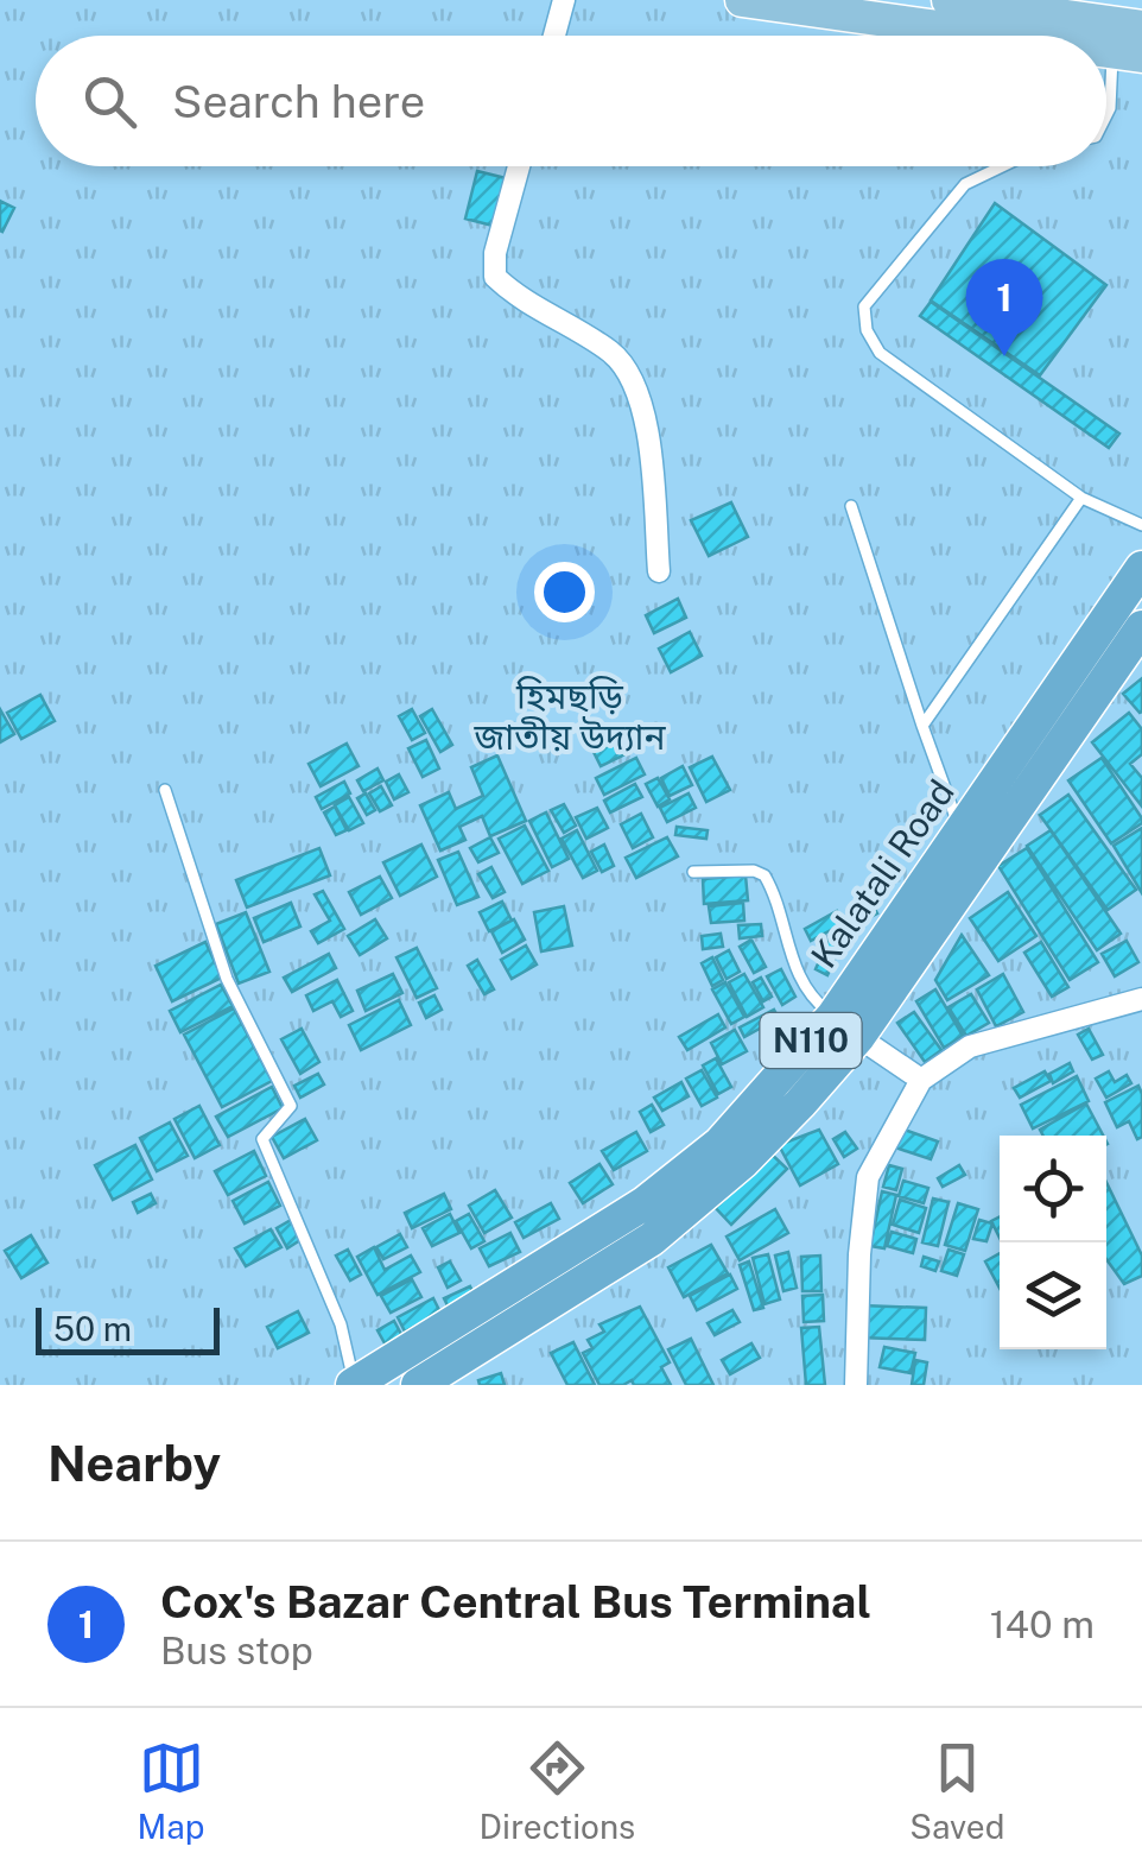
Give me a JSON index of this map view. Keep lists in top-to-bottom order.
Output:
{
  "streets": {
    "highway": ["Kalatali Road", "N110"]
  },
  "parks": ["হিমছড়ি জাতীয় উদ্যান"],
  "scale_bar": "50 m",
  "page": {
    "search": "Search here",
    "pins": "1",
    "scale": "50 m",
    "heading": "Nearby",
    "list": [
      {
        "mark": "1",
        "name": "Cox's Bazar Central Bus Terminal",
        "note": "Bus stop",
        "value": "140 m"
      }
    ],
    "nav": ["Map", "Directions", "Saved"]
  }
}
